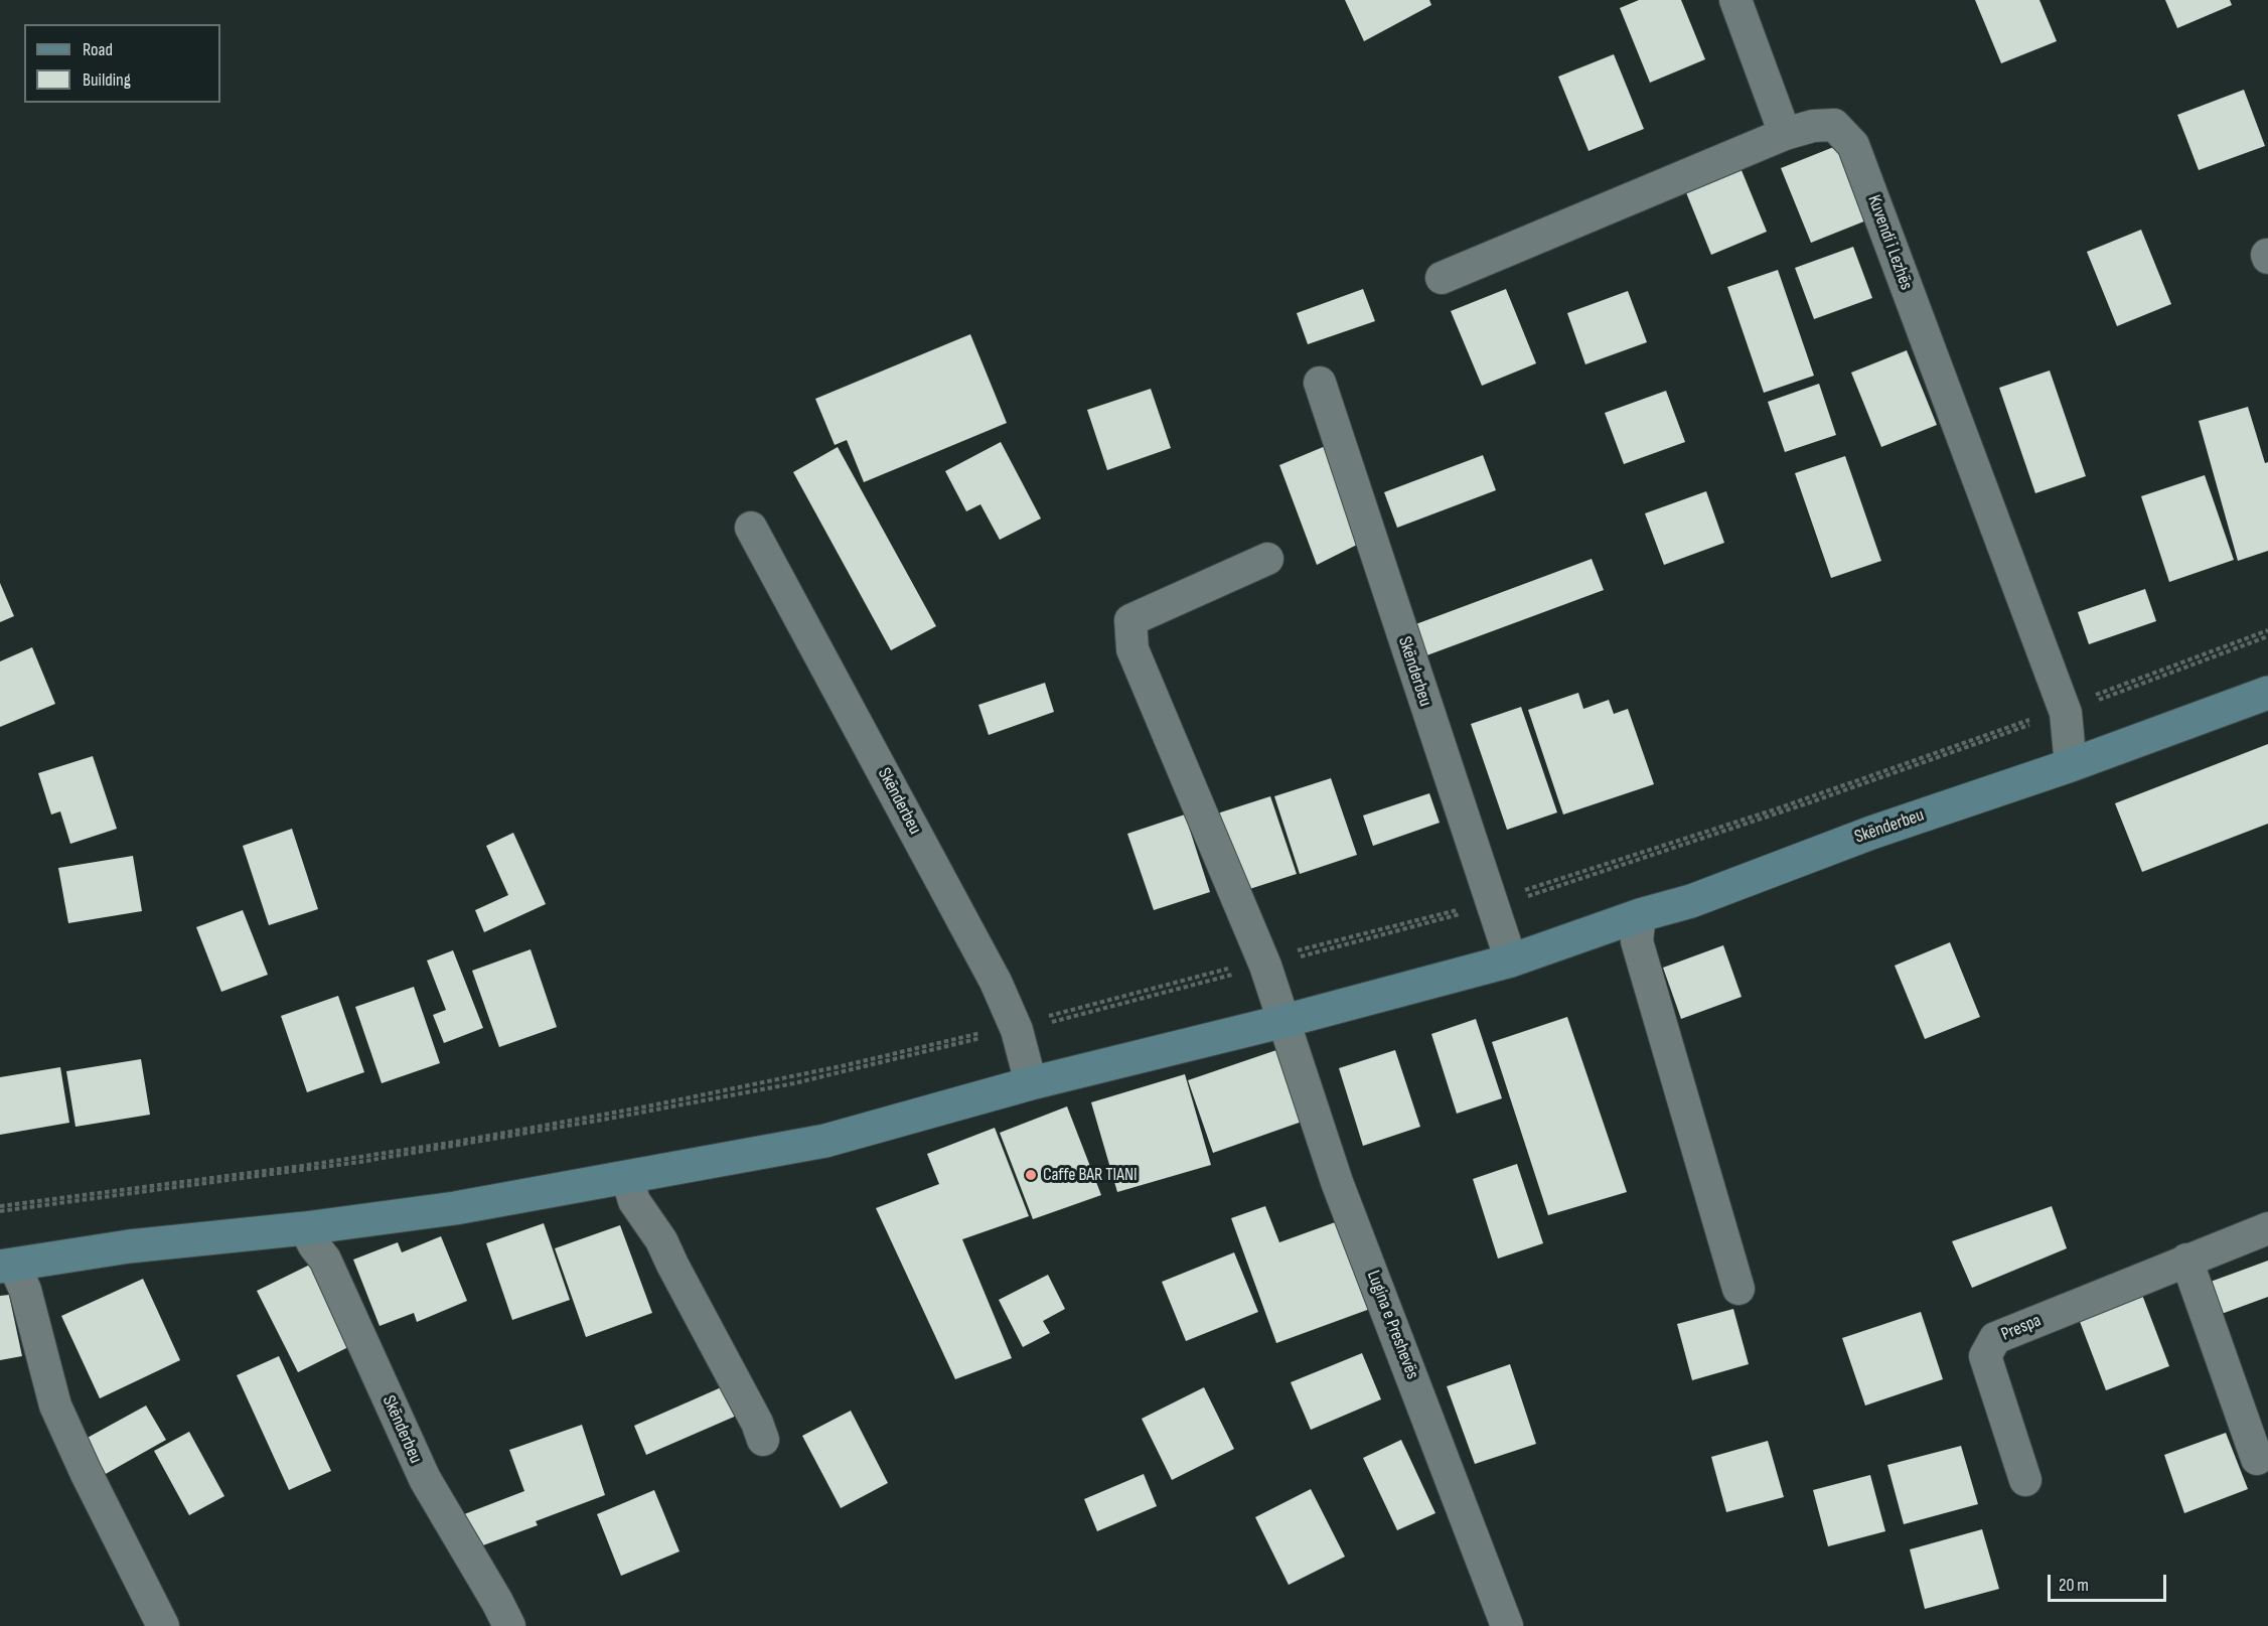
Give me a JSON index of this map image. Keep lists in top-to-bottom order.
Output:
{
  "streets": {
    "main road": ["Skënderbeu"],
    "street": ["Kuvendi i Lezhës", "Lugina e Preshevës", "Prespa"]
  },
  "crossings": [
    ["Kuvendi i Lezhës", "Skënderbeu"],
    ["Skënderbeu", "Lugina e Preshevës"]
  ],
  "places": ["Caffe BAR TIANI"],
  "legend": ["Road", "Building"],
  "scale_bar": "20 m"
}
